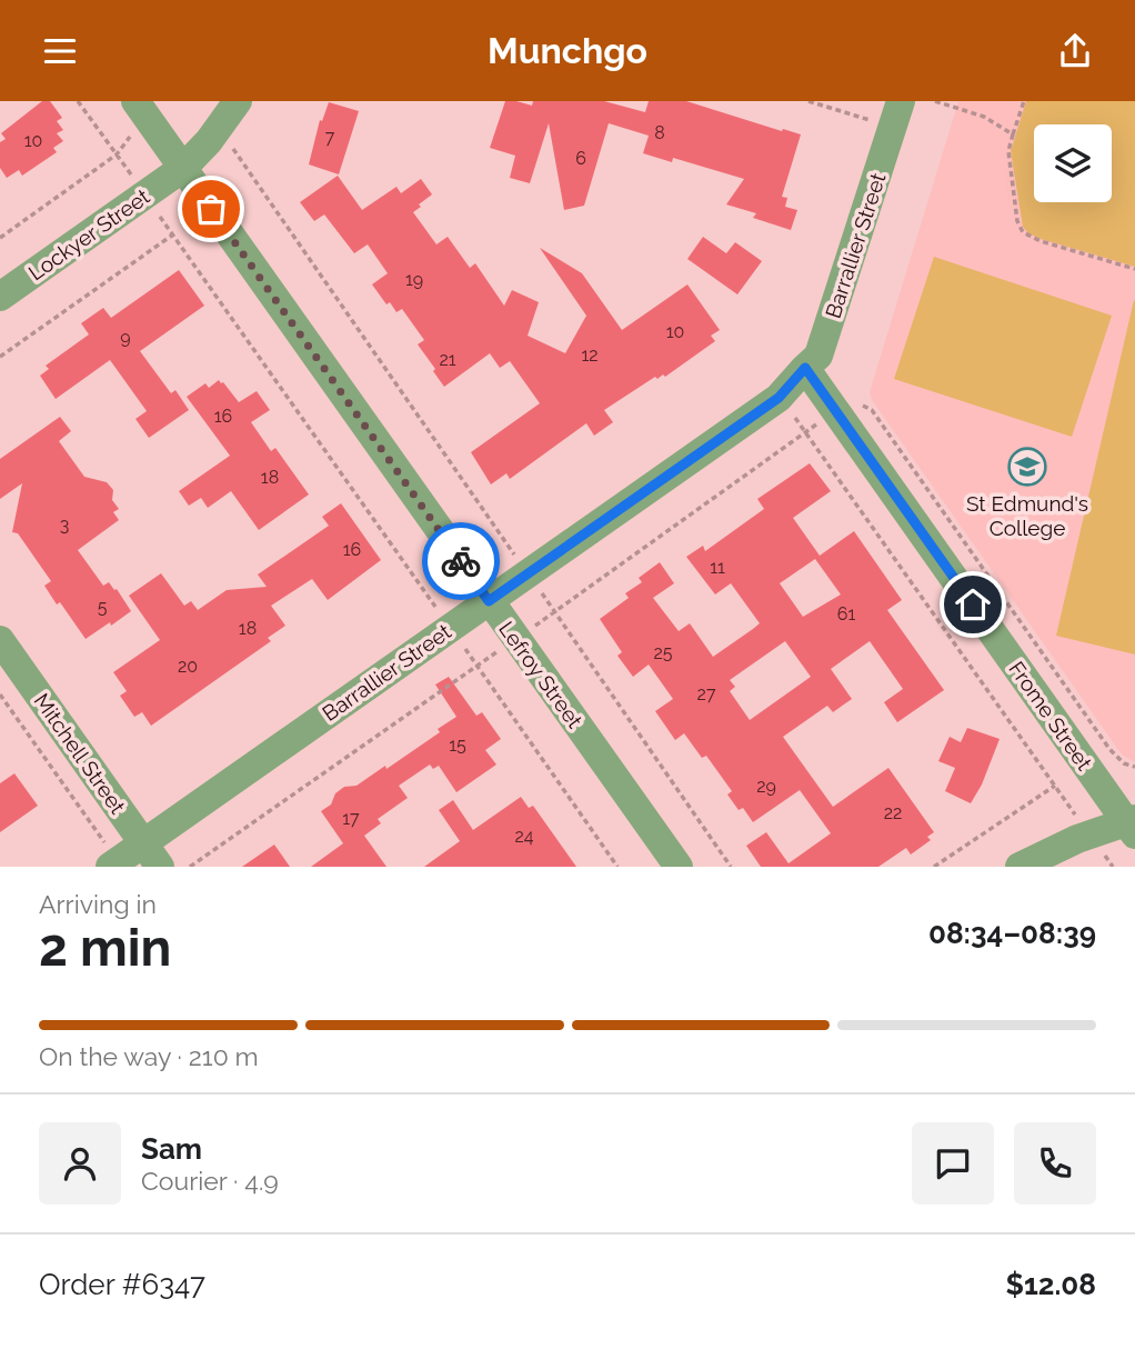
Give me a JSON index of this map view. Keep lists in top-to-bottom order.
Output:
{
  "streets": {
    "street": [
      "Lockyer Street",
      "Barrallier Street",
      "Lefroy Street",
      "Frome Street",
      "Mitchell Street"
    ]
  },
  "crossings": [
    ["Lockyer Street", "Lefroy Street"],
    ["Barrallier Street", "Lefroy Street"],
    ["Barrallier Street", "Frome Street"],
    ["Barrallier Street", "Mitchell Street"]
  ],
  "places": {
    "school or university": ["St Edmund's College"]
  },
  "house_numbers": [
    "8",
    "7",
    "10",
    "6",
    "19",
    "10",
    "9",
    "12",
    "21",
    "16",
    "18",
    "3",
    "16",
    "11",
    "5",
    "61",
    "18",
    "25",
    "20",
    "27",
    "15",
    "29",
    "22",
    "17",
    "24"
  ],
  "page": {
    "header": "Munchgo",
    "heading": ["2 min", "Arriving in", "08:34–08:39"],
    "panel": [
      "Sam",
      "Courier · 4.9",
      "Order #6347",
      "$12.08"
    ],
    "bar": "On the way · 210 m"
  }
}
